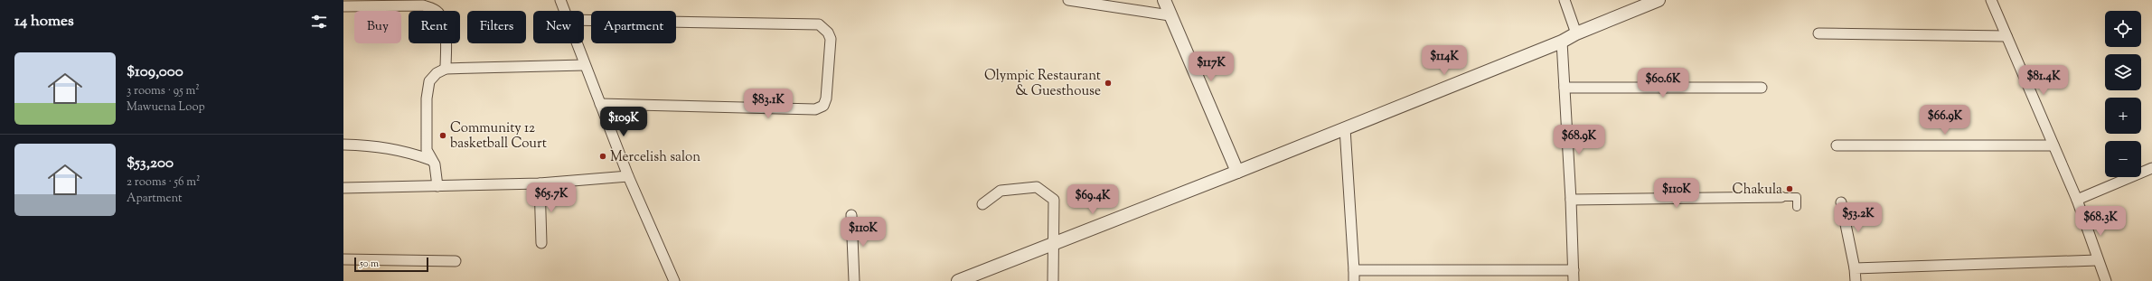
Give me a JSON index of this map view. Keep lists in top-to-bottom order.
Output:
{
  "places": [
    "Olympic Restaurant & Guesthouse",
    "Community 12 basketball Court",
    "Mercelish salon",
    "Chakula"
  ],
  "scale_bar": "50 m",
  "page": {
    "heading": "14 homes",
    "map_buttons": ["+", "−"],
    "chip": [
      "Buy",
      "Rent",
      "Filters",
      "New",
      "Apartment"
    ],
    "list": [
      {
        "name": "$109,000",
        "note": "3 rooms · 95 m² · Mawuena Loop"
      },
      {
        "name": "$53,200",
        "note": "2 rooms · 56 m² · Apartment"
      }
    ],
    "price": [
      "$114K",
      "$117K",
      "$81.4K",
      "$60.6K",
      "$83.1K",
      "$66.9K",
      "$109K",
      "$68.9K",
      "$110K",
      "$65.7K",
      "$69.4K",
      "$53.2K",
      "$68.3K",
      "$110K"
    ],
    "scale": "50 m"
  }
}
